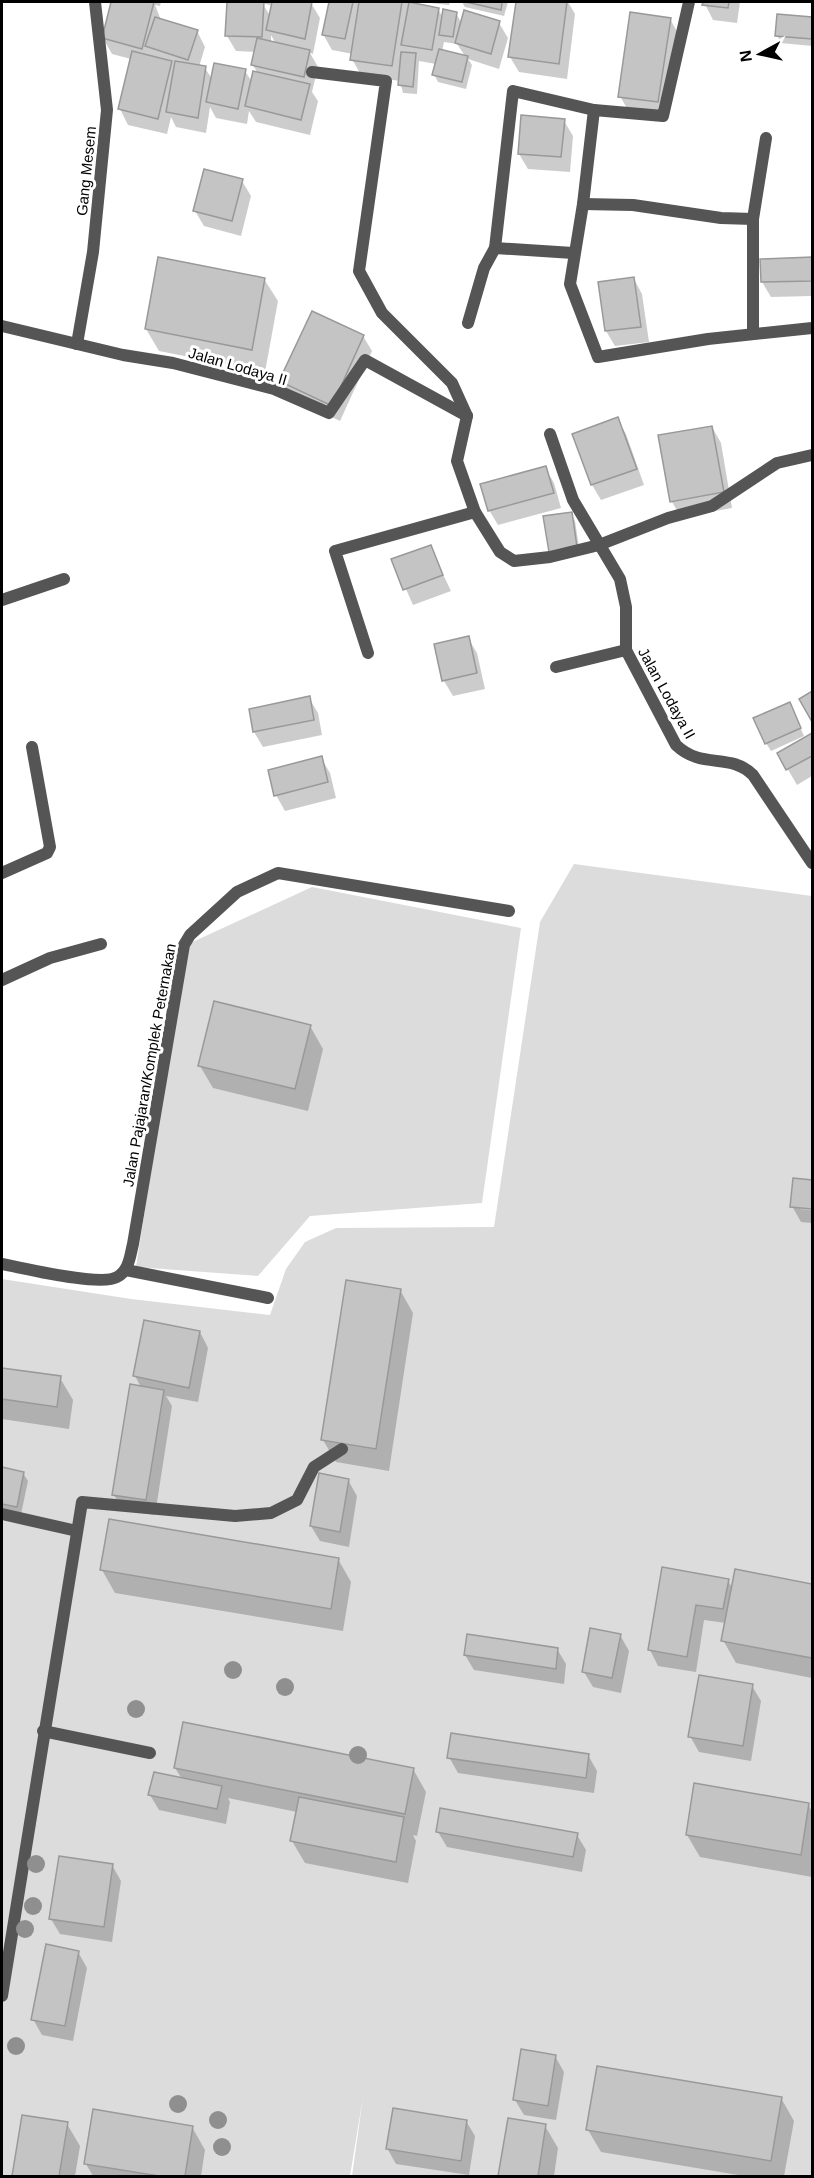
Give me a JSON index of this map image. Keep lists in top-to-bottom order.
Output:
{
  "streets": {
    "street": ["Gang Mesem", "Jalan Lodaya II", "Jalan Pajajaran/Komplek Peternakan"]
  },
  "crossings": [
    ["Gang Mesem", "Jalan Lodaya II"]
  ],
  "north": "left"
}
